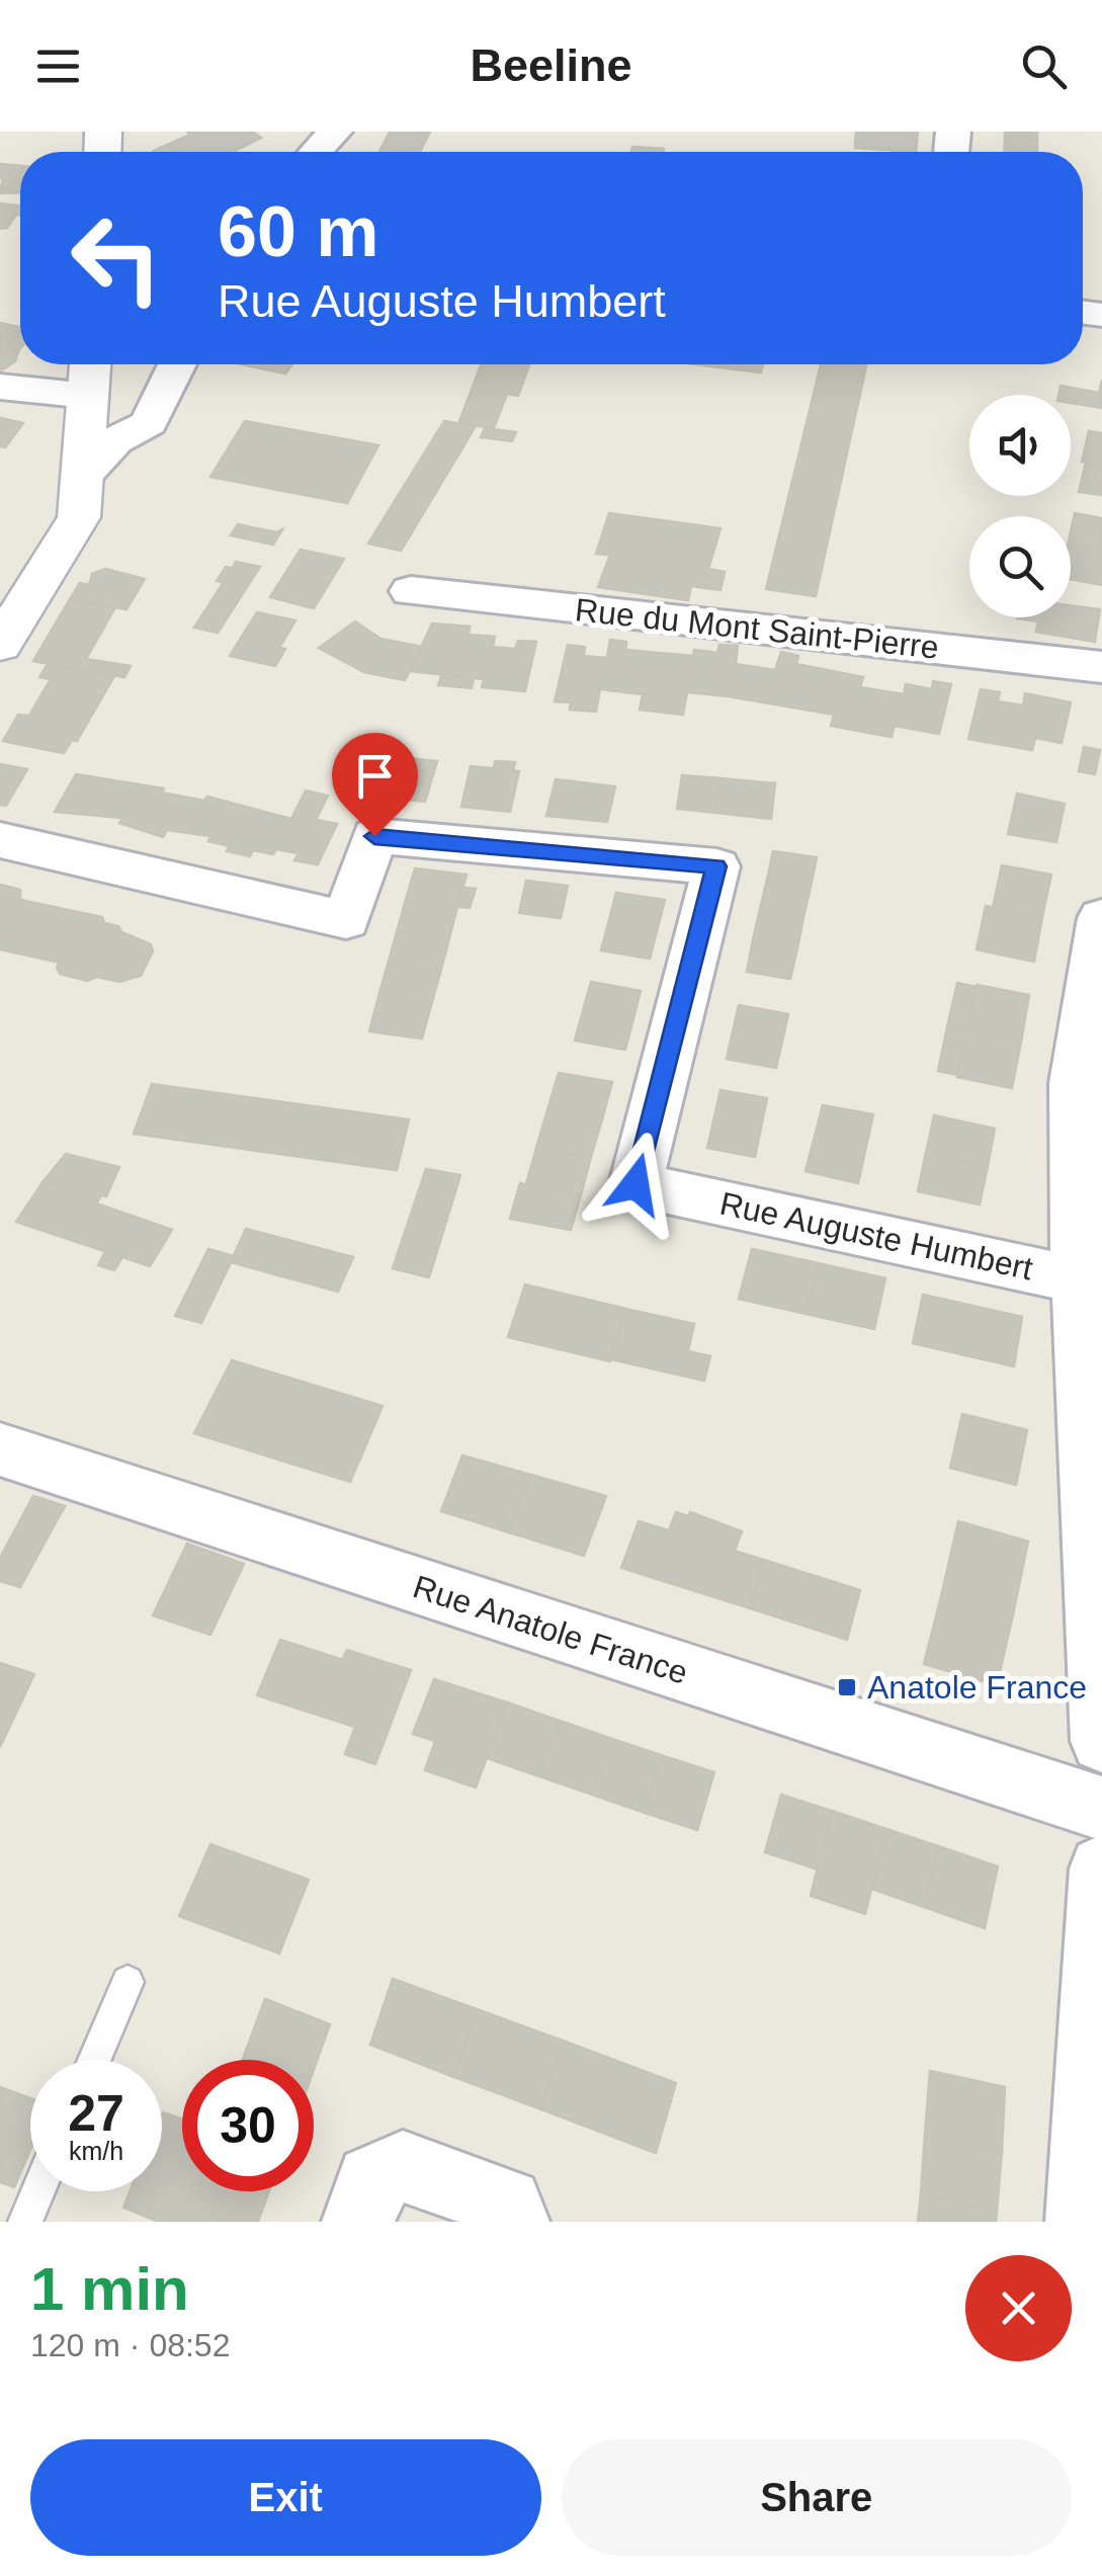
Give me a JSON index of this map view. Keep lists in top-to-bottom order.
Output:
{
  "streets": {
    "street": ["Rue du Mont Saint-Pierre", "Rue Auguste Humbert", "Rue Anatole France"]
  },
  "places": {
    "transit": ["Anatole France"]
  },
  "page": {
    "header": "Beeline",
    "turn": ["60 m", "Rue Auguste Humbert"],
    "speed": "27 km/h",
    "limit": "30",
    "heading": ["1 min", "120 m · 08:52"],
    "buttons": ["Exit", "Share"]
  }
}
